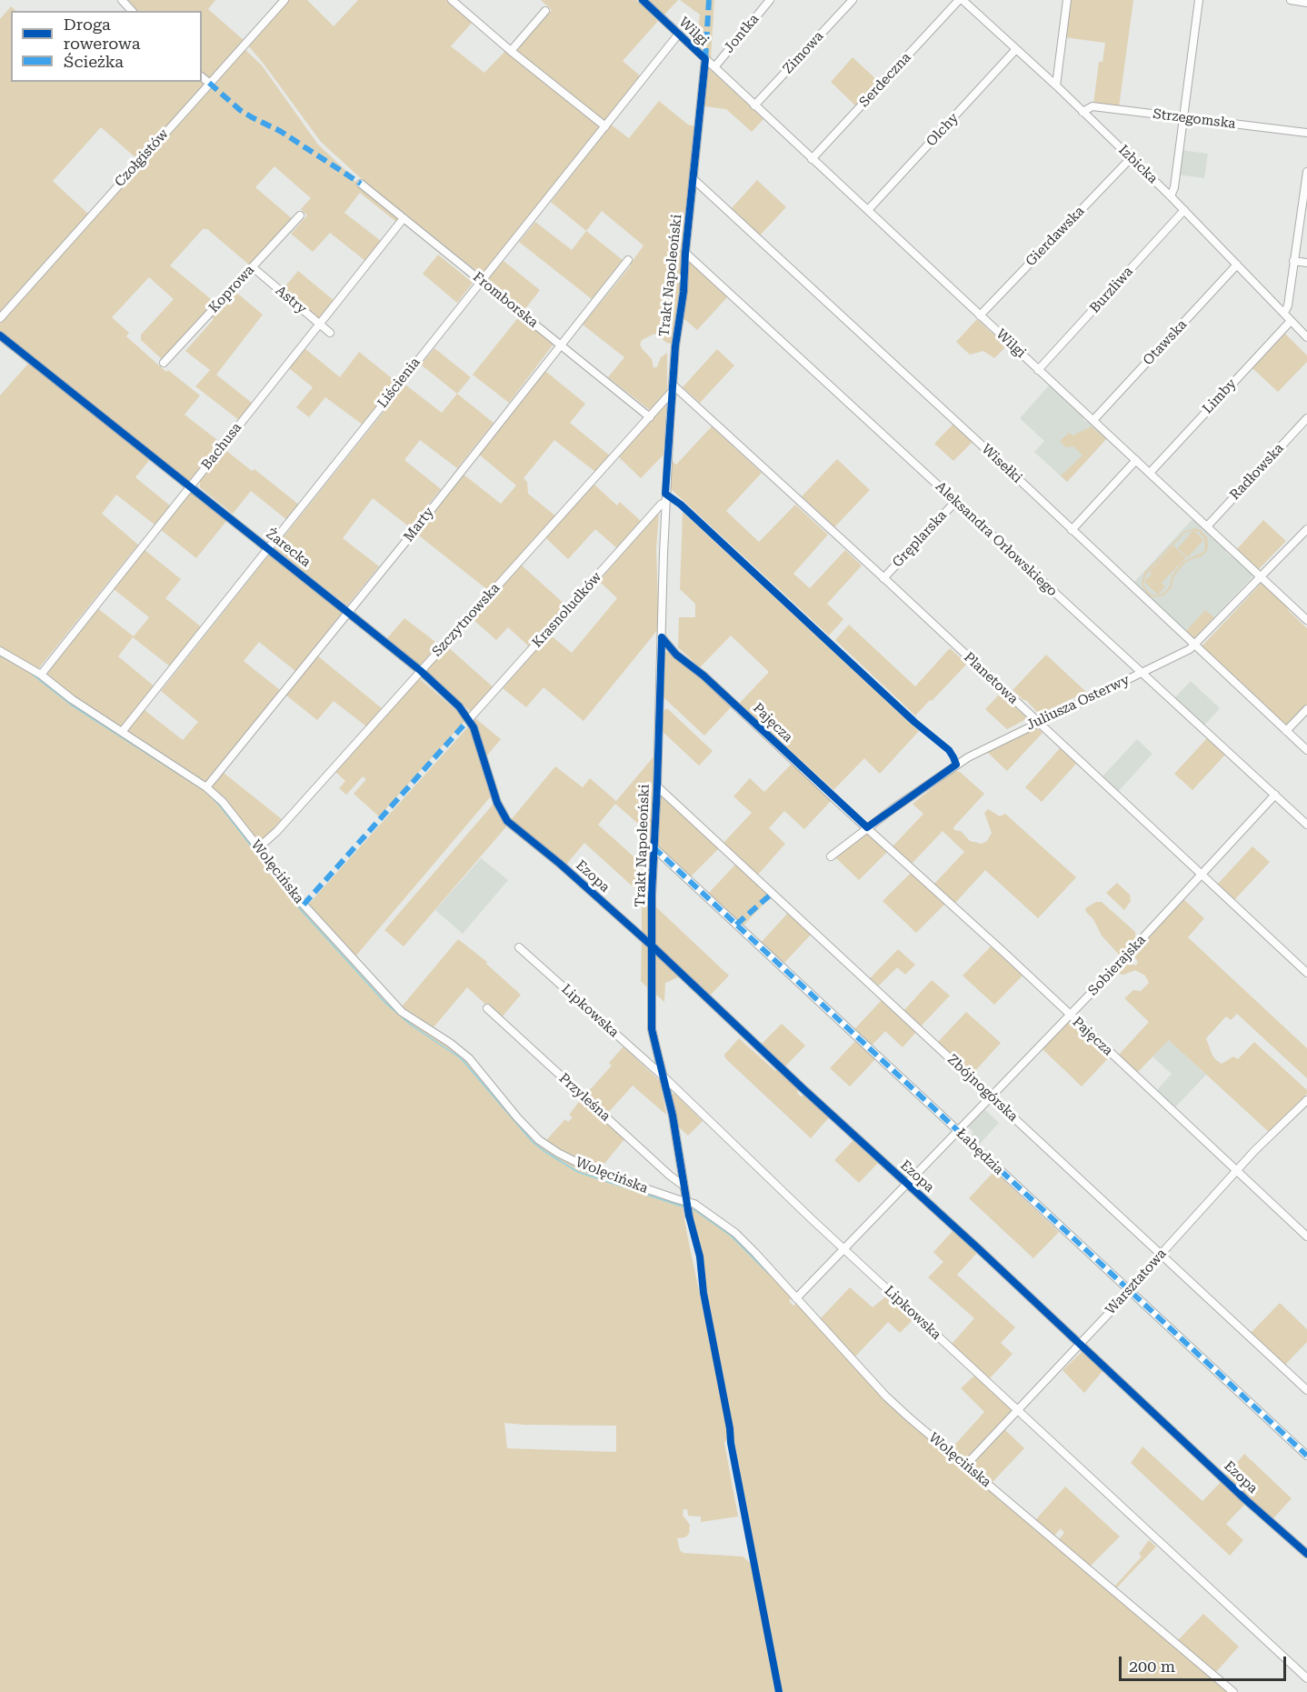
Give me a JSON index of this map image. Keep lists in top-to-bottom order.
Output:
{
  "streets": {
    "street": [
      "Wilgi",
      "Jontka",
      "Zimowa",
      "Serdeczna",
      "Strzegomska",
      "Olchy",
      "Czołgistów",
      "Izbicka",
      "Gierdawska",
      "Trakt Napoleoński",
      "Koprowa",
      "Burzliwa",
      "Astry",
      "Fromborska",
      "Otawska",
      "Liścienia",
      "Limby",
      "Bachusa",
      "Wisełki",
      "Radłowska",
      "Marty",
      "Gręplarska",
      "Aleksandra Orłowskiego",
      "Żarecka",
      "Krasnoludków",
      "Szczytnowska",
      "Planetowa",
      "Juliusza Osterwy",
      "Pajęcza",
      "Wolęcińska",
      "Ezopa",
      "Sobierajska",
      "Lipkowska",
      "Zbójnogórska",
      "Przyleśna",
      "Łabędzia",
      "Warsztatowa"
    ]
  },
  "crossings": [
    ["Wilgi", "Jontka"],
    ["Wilgi", "Zimowa"],
    ["Wilgi", "Serdeczna"],
    ["Wilgi", "Olchy"],
    ["Wilgi", "Gierdawska"],
    ["Wilgi", "Trakt Napoleoński"],
    ["Wilgi", "Burzliwa"],
    ["Wilgi", "Otawska"],
    ["Wilgi", "Liścienia"],
    ["Wilgi", "Limby"],
    ["Wilgi", "Radłowska"],
    ["Wilgi", "Juliusza Osterwy"],
    ["Serdeczna", "Izbicka"],
    ["Strzegomska", "Izbicka"],
    ["Olchy", "Izbicka"],
    ["Izbicka", "Gierdawska"],
    ["Izbicka", "Burzliwa"],
    ["Izbicka", "Otawska"],
    ["Izbicka", "Limby"],
    ["Trakt Napoleoński", "Wisełki"],
    ["Trakt Napoleoński", "Aleksandra Orłowskiego"],
    ["Trakt Napoleoński", "Krasnoludków"],
    ["Trakt Napoleoński", "Szczytnowska"],
    ["Trakt Napoleoński", "Planetowa"],
    ["Trakt Napoleoński", "Pajęcza"],
    ["Trakt Napoleoński", "Wolęcińska"],
    ["Trakt Napoleoński", "Ezopa"],
    ["Trakt Napoleoński", "Lipkowska"],
    ["Trakt Napoleoński", "Zbójnogórska"],
    ["Trakt Napoleoński", "Przyleśna"],
    ["Trakt Napoleoński", "Łabędzia"],
    ["Koprowa", "Astry"],
    ["Astry", "Bachusa"],
    ["Fromborska", "Liścienia"],
    ["Fromborska", "Bachusa"],
    ["Fromborska", "Marty"],
    ["Fromborska", "Szczytnowska"],
    ["Liścienia", "Żarecka"],
    ["Liścienia", "Wolęcińska"],
    ["Bachusa", "Żarecka"],
    ["Bachusa", "Wolęcińska"],
    ["Wisełki", "Juliusza Osterwy"],
    ["Marty", "Żarecka"],
    ["Marty", "Wolęcińska"],
    ["Gręplarska", "Aleksandra Orłowskiego"],
    ["Gręplarska", "Planetowa"],
    ["Aleksandra Orłowskiego", "Juliusza Osterwy"],
    ["Aleksandra Orłowskiego", "Sobierajska"],
    ["Żarecka", "Krasnoludków"],
    ["Żarecka", "Szczytnowska"],
    ["Żarecka", "Ezopa"],
    ["Szczytnowska", "Wolęcińska"],
    ["Planetowa", "Juliusza Osterwy"],
    ["Planetowa", "Sobierajska"],
    ["Juliusza Osterwy", "Pajęcza"],
    ["Pajęcza", "Sobierajska"],
    ["Pajęcza", "Warsztatowa"],
    ["Wolęcińska", "Sobierajska"],
    ["Wolęcińska", "Warsztatowa"],
    ["Ezopa", "Sobierajska"],
    ["Ezopa", "Warsztatowa"],
    ["Sobierajska", "Lipkowska"],
    ["Sobierajska", "Zbójnogórska"],
    ["Sobierajska", "Łabędzia"],
    ["Lipkowska", "Warsztatowa"],
    ["Zbójnogórska", "Warsztatowa"],
    ["Łabędzia", "Warsztatowa"]
  ],
  "legend": ["Droga rowerowa", "Ścieżka"],
  "scale_bar": "200 m"
}
